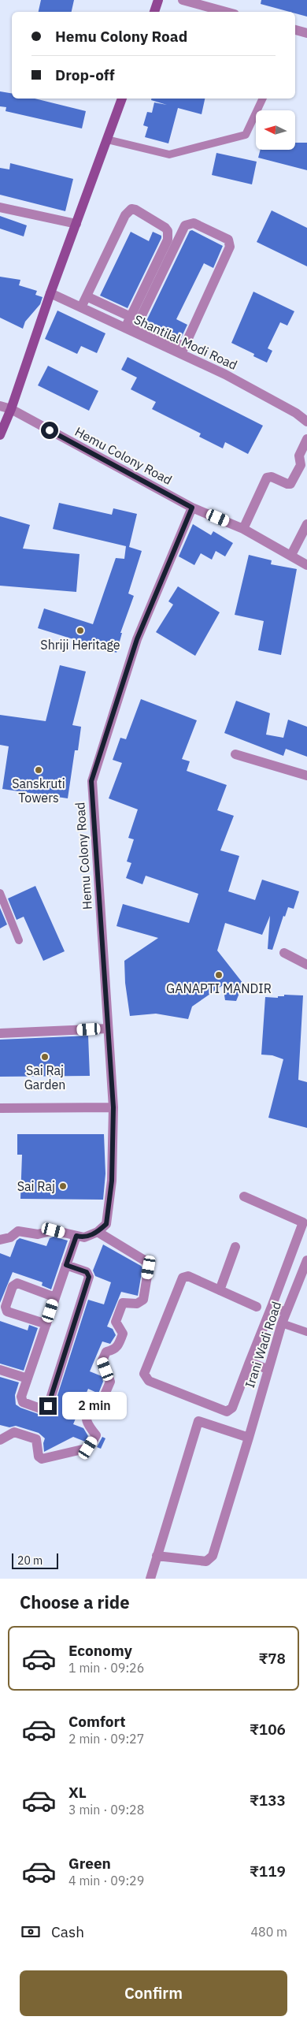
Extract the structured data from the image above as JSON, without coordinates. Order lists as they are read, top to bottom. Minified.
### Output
{"streets":{"street":["Shantilal Modi Road","Hemu Colony Road","Irani Wadi Road"]},"places":["Shriji Heritage","Sanskruti Towers","GANAPTI MANDIR","Sai Raj Garden","Sai Raj"],"scale_bar":"20 m","north":"left","page":{"banner":["Hemu Colony Road","Drop-off"],"bubble":"2 min","scale":"20 m","heading":"Choose a ride","list":[{"name":"Economy","note":"1 min · 09:26","value":"₹78"},{"name":"Comfort","note":"2 min · 09:27","value":"₹106"},{"name":"XL","note":"3 min · 09:28","value":"₹133"},{"name":"Green","note":"4 min · 09:29","value":"₹119"}],"pay":["Cash","480 m"],"buttons":"Confirm"}}
